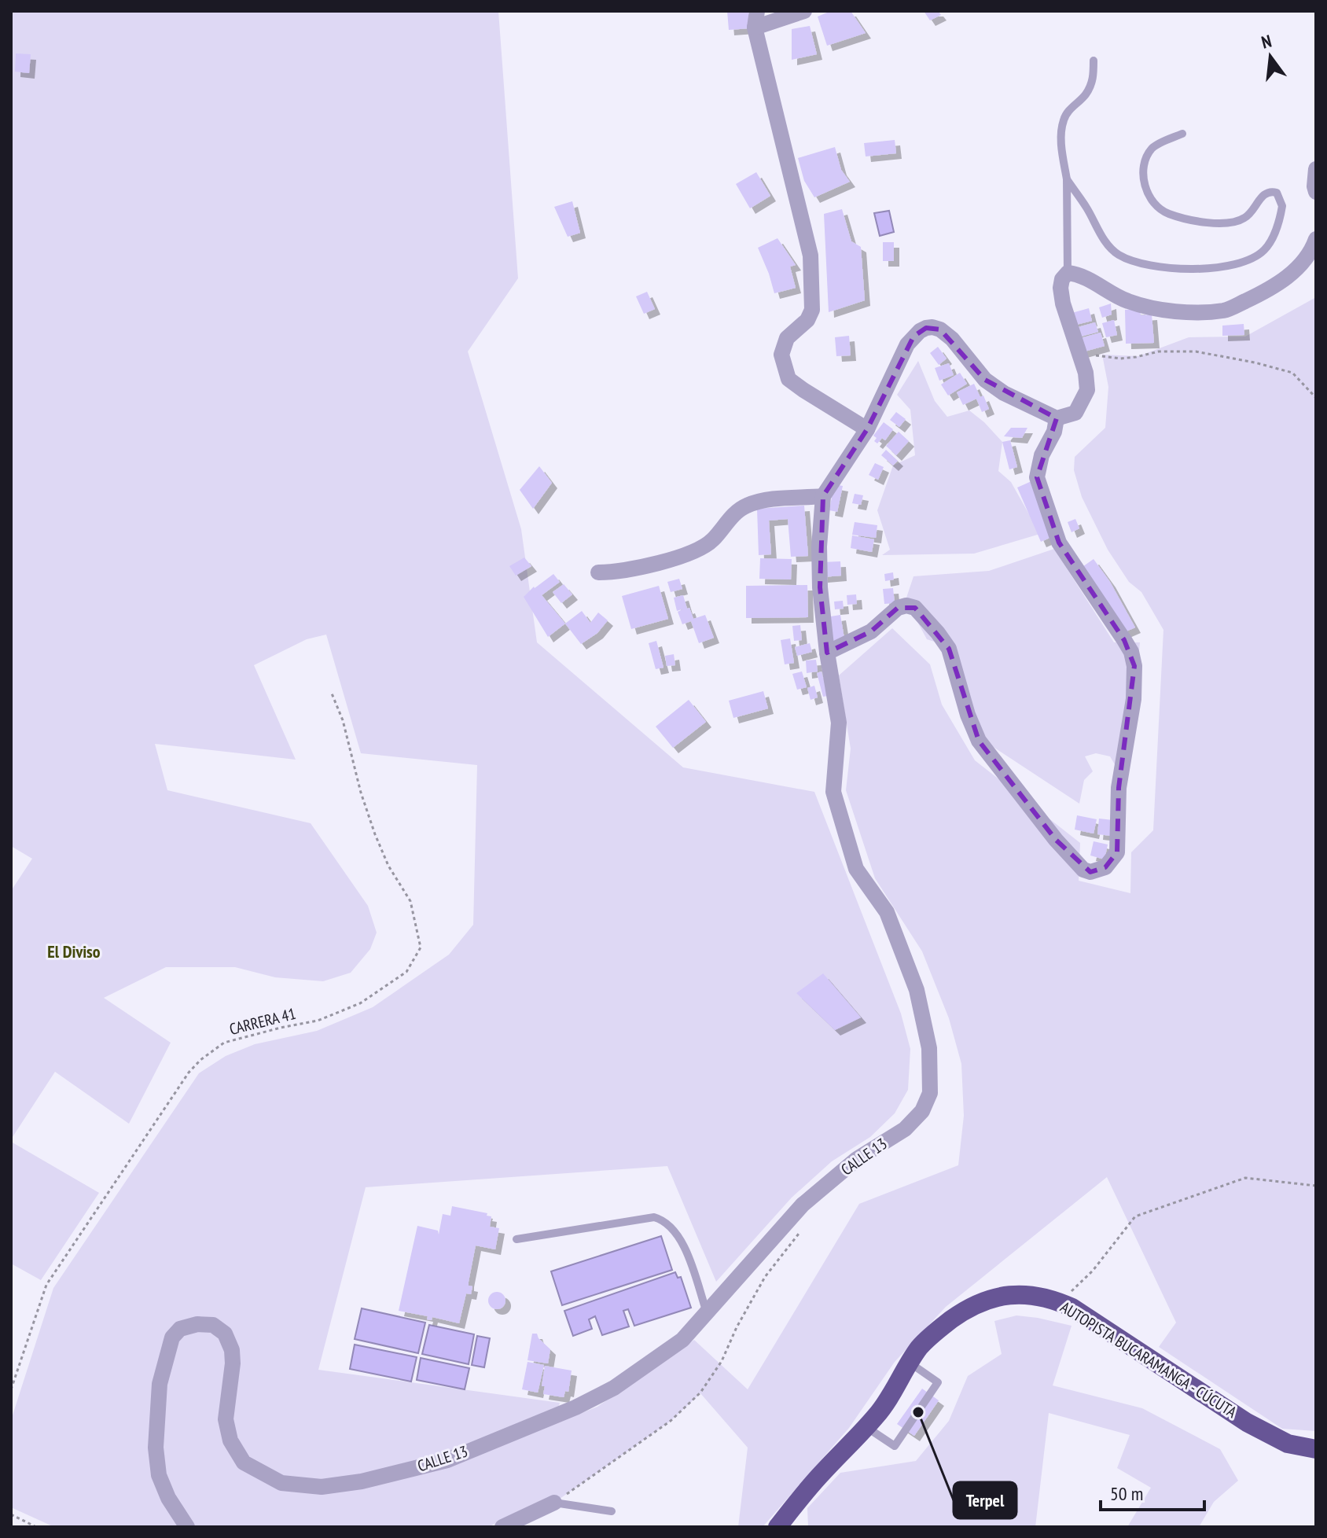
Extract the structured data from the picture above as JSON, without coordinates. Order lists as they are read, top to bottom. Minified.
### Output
{"streets":{"highway":["AUTOPISTA BUCARAMANGA - CÚCUTA"],"street":["CALLE 13"],"path":["CARRERA 41"]},"districts":["El Diviso"],"places":["Terpel"],"scale_bar":"50 m","north":"top"}
